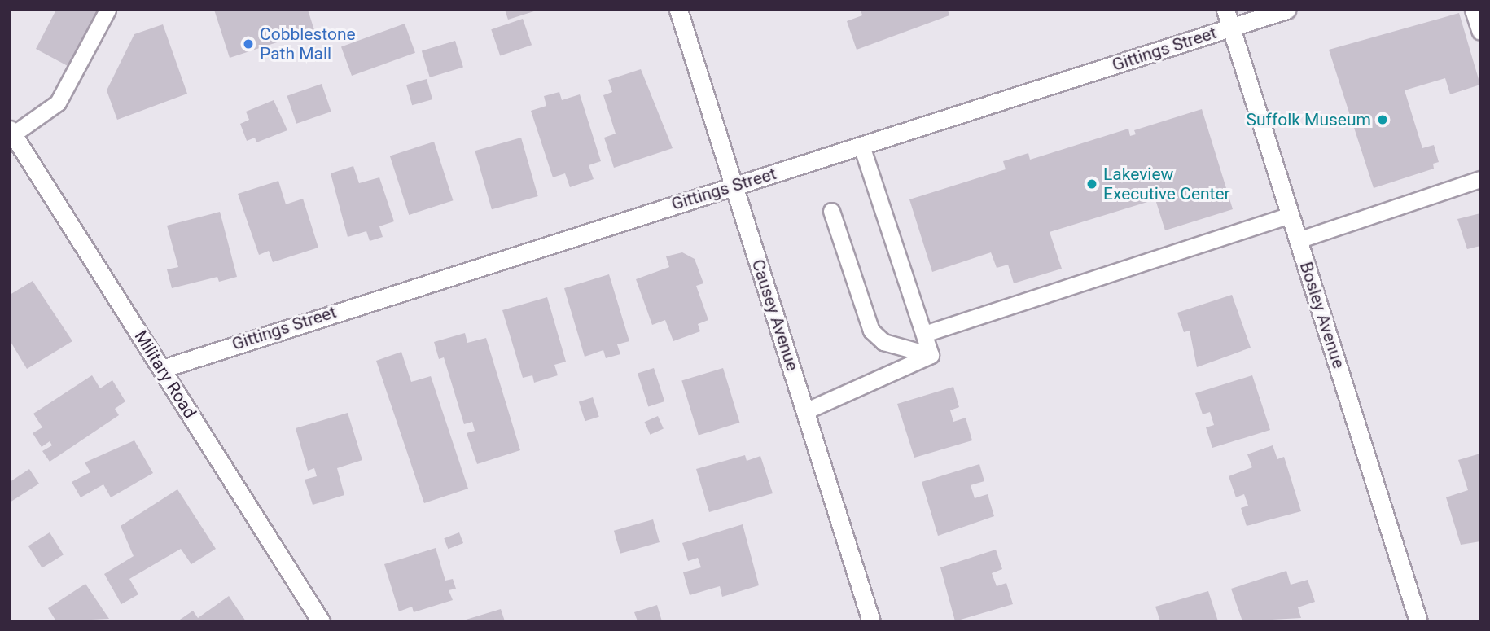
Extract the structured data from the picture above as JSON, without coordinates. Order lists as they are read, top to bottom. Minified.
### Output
{"streets":{"street":["Gittings Street","Causey Avenue","Bosley Avenue","Military Road"]},"crossings":[["Gittings Street","Causey Avenue"],["Gittings Street","Bosley Avenue"],["Gittings Street","Military Road"]],"places":["Cobblestone Path Mall","Suffolk Museum","Lakeview Executive Center"]}
